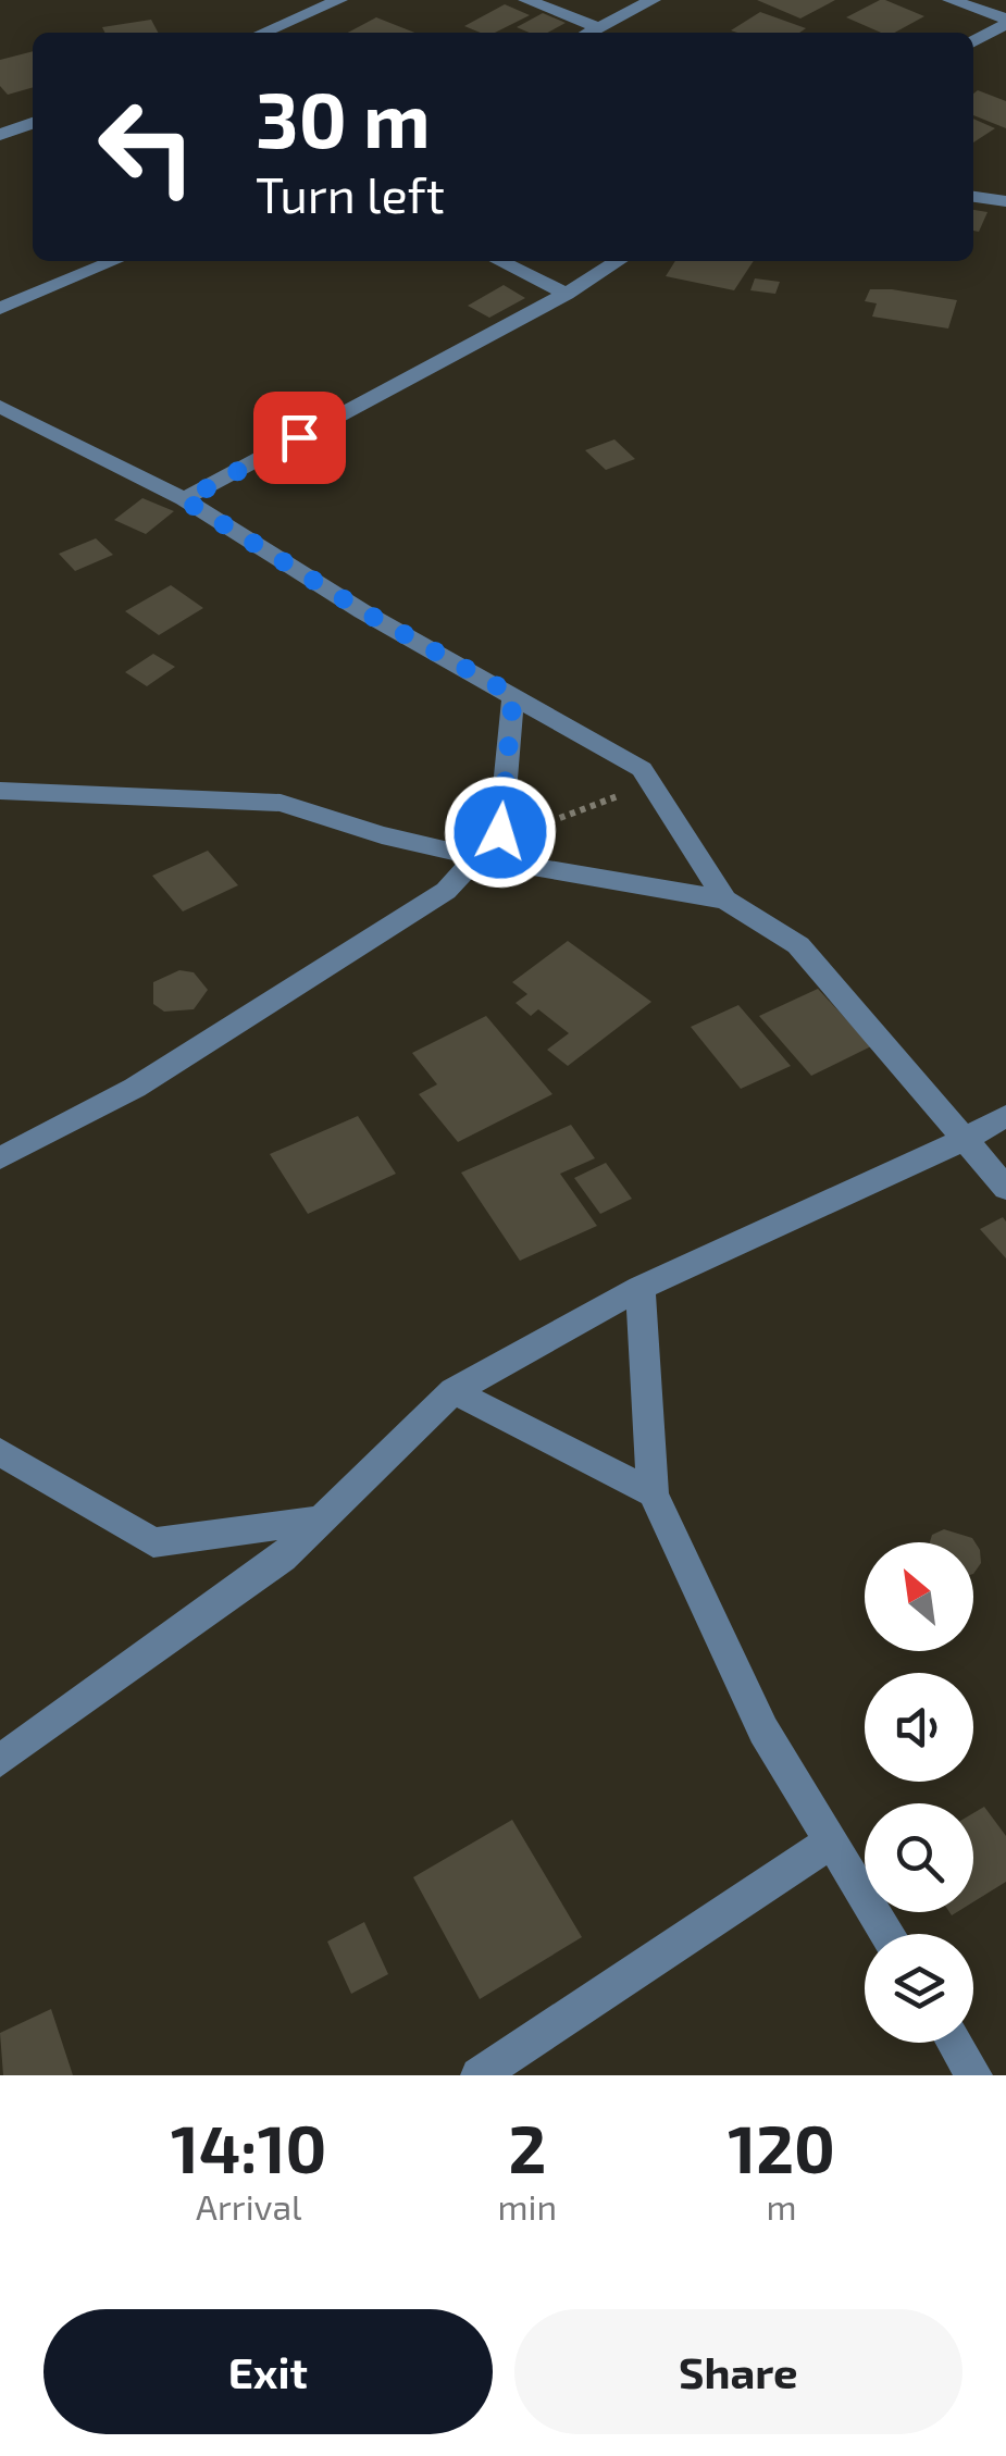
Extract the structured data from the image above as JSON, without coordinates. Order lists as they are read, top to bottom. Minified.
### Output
{"north":"top left","page":{"turn":["30 m","Turn left"],"eta":["14:10","Arrival","2","min","120","m"],"buttons":["Exit","Share"]}}
